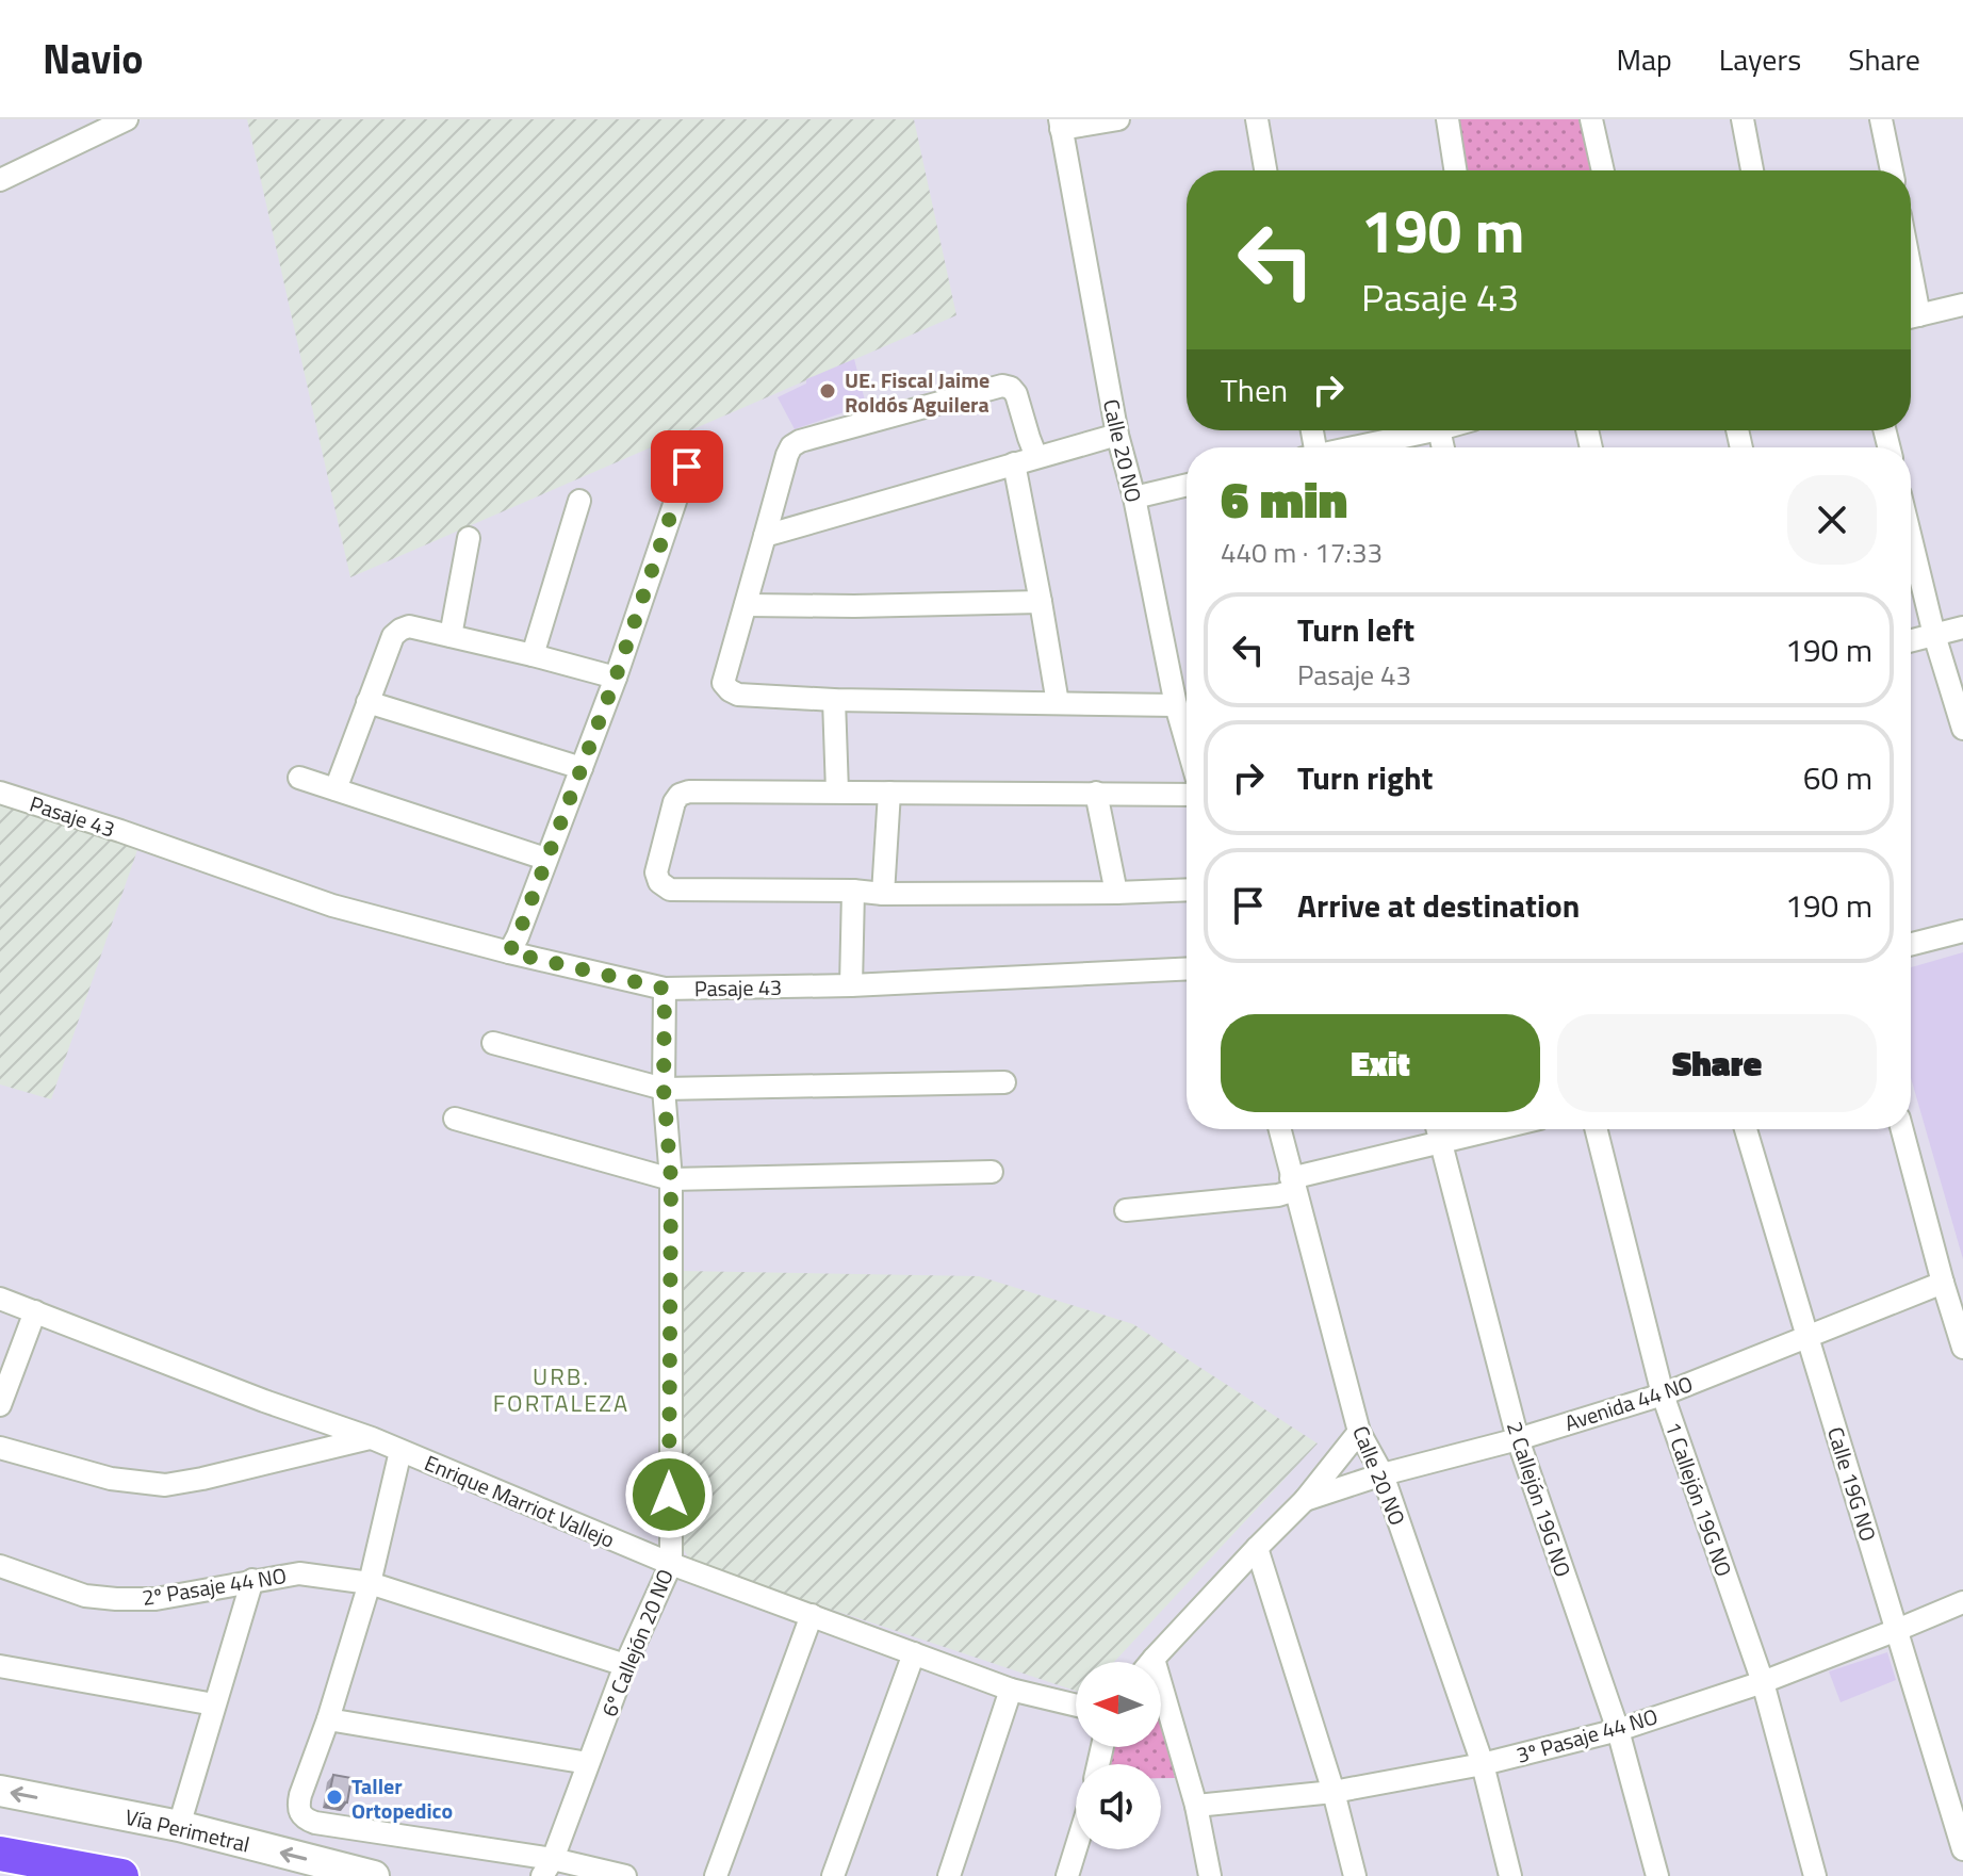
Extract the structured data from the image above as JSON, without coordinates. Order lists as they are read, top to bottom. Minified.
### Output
{"streets":{"main road":["Vía Perimetral"],"street":["Calle 20 NO","Pasaje 43","Avenida 44 NO","Calle 19G NO","2 Callejón 19G NO","1 Callejón 19G NO","Enrique Marriot Vallejo","2º Pasaje 44 NO","6º Callejón 20 NO","3º Pasaje 44 NO"]},"crossings":[["Calle 20 NO","Avenida 44 NO"],["Calle 20 NO","3º Pasaje 44 NO"],["Pasaje 43","6º Callejón 20 NO"],["Avenida 44 NO","Calle 19G NO"],["Avenida 44 NO","2 Callejón 19G NO"],["Avenida 44 NO","1 Callejón 19G NO"],["Calle 19G NO","3º Pasaje 44 NO"],["2 Callejón 19G NO","3º Pasaje 44 NO"],["1 Callejón 19G NO","3º Pasaje 44 NO"],["Enrique Marriot Vallejo","6º Callejón 20 NO"],["2º Pasaje 44 NO","6º Callejón 20 NO"]],"one_way":["Vía Perimetral"],"districts":["URB. FORTALEZA"],"places":["UE. Fiscal Jaime Roldós Aguilera","Taller Ortopedico"],"north":"left","page":{"header":"Navio","nav":["Map","Layers","Share"],"turn":["190 m","Pasaje 43"],"then":"Then","heading":["6 min","440 m · 17:33"],"list":[{"name":"Turn left","note":"Pasaje 43","value":"190 m"},{"name":"Turn right","value":"60 m"},{"name":"Arrive at destination","value":"190 m"}],"buttons":["Exit","Share"]}}
